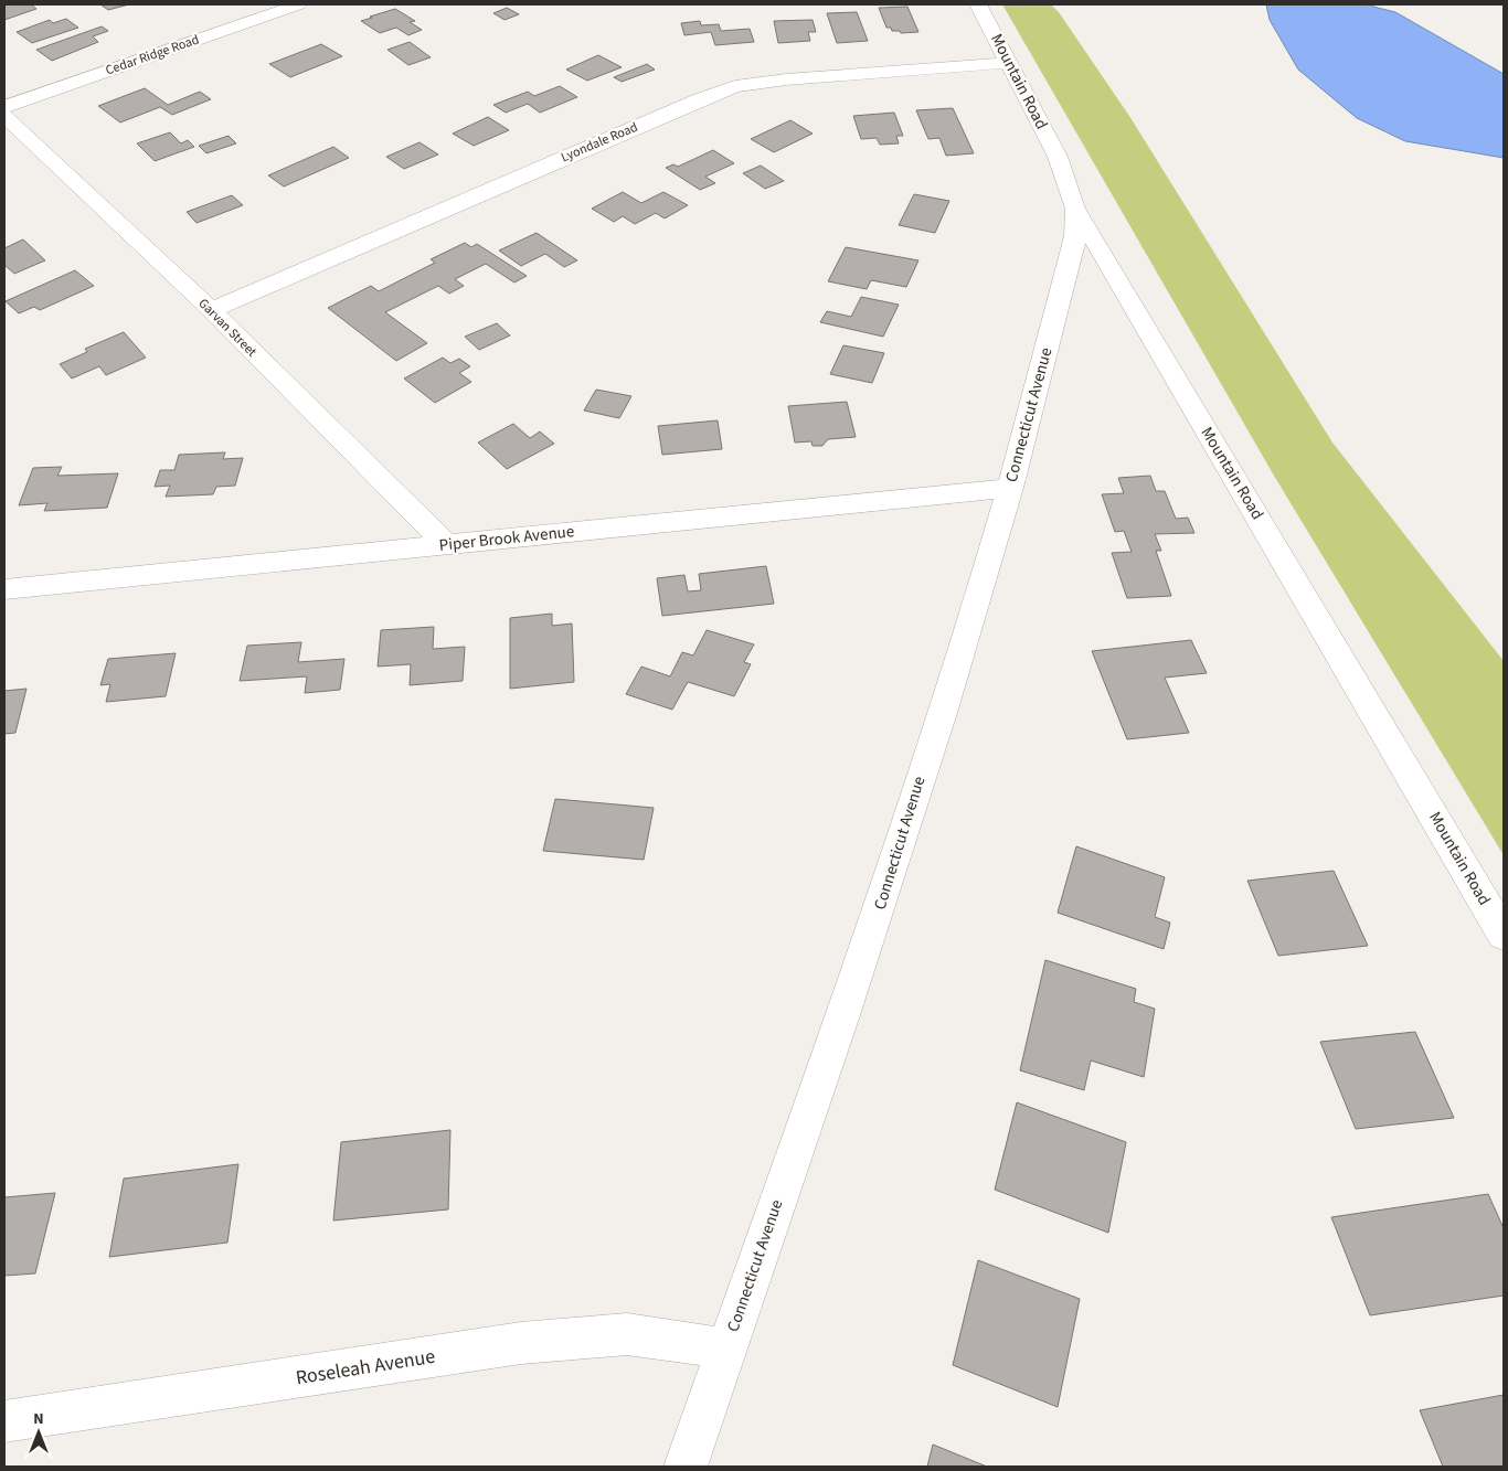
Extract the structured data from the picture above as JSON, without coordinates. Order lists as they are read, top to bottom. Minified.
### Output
{"streets":{"street":["Cedar Ridge Road","Mountain Road","Lyondale Road","Garvan Street","Connecticut Avenue","Piper Brook Avenue","Roseleah Avenue"]},"crossings":[["Mountain Road","Lyondale Road"],["Mountain Road","Connecticut Avenue"],["Lyondale Road","Garvan Street"],["Garvan Street","Piper Brook Avenue"],["Connecticut Avenue","Piper Brook Avenue"],["Connecticut Avenue","Roseleah Avenue"]],"north":"top"}
